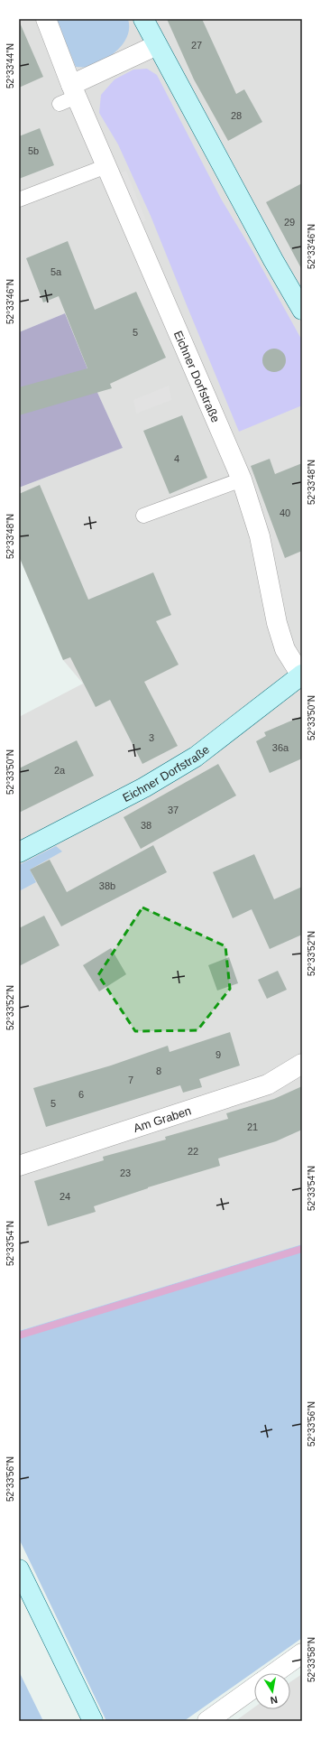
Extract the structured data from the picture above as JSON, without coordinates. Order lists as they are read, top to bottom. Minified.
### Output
{"streets":{"main road":["Eichner Dorfstraße"],"street":["Am Graben"]},"house_numbers":["27","28","5b","29","5a","5","4","40","3","36a","2a","37","38","38b","9","8","7","6","5","21","22","23","24"],"north":"bottom","coordinates":["52°33'44\"N","52°33'46\"N","52°33'48\"N","52°33'50\"N","52°33'52\"N","52°33'54\"N","52°33'56\"N","52°33'58\"N"]}
